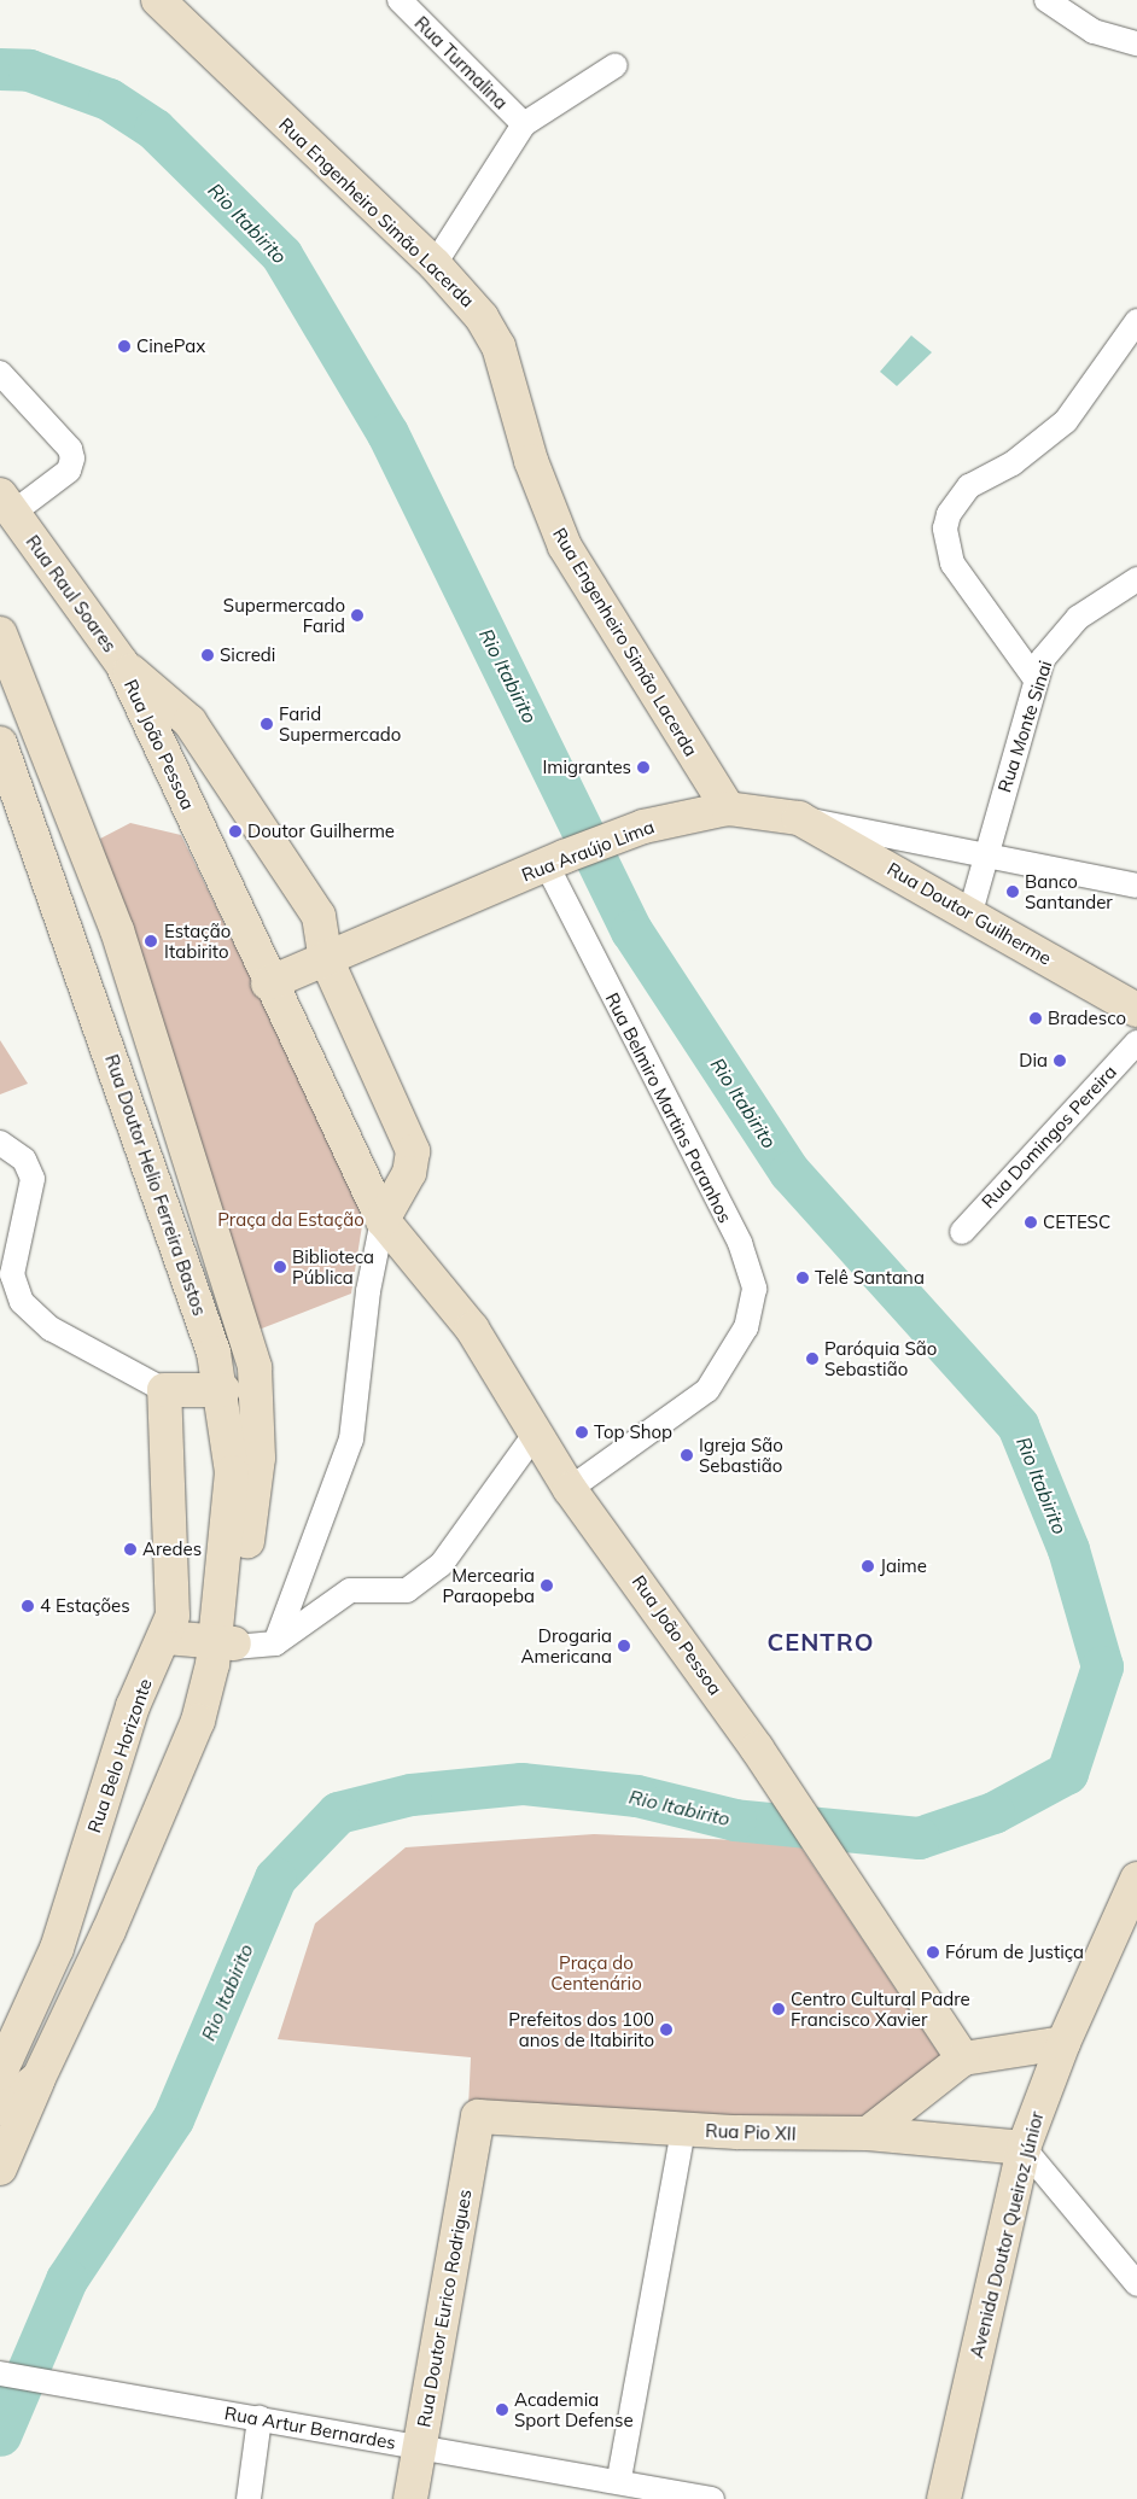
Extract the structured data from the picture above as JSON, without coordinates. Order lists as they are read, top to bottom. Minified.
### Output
{"streets":{"main road":["Rua Engenheiro Simão Lacerda","Rua Raul Soares","Rua João Pessoa","Rua Araújo Lima","Rua Doutor Guilherme","Rua Doutor Helio Ferreira Bastos","Rua Belo Horizonte","Rua Pio XII","Avenida Doutor Queiroz Júnior","Rua Doutor Eurico Rodrigues"],"street":["Rua Turmalina","Rua Monte Sinai","Rua Belmiro Martins Paranhos","Rua Domingos Pereira","Rua Artur Bernardes"]},"crossings":[["Rua Turmalina","Rua Engenheiro Simão Lacerda"],["Rua Engenheiro Simão Lacerda","Rua Araújo Lima"],["Rua Raul Soares","Rua João Pessoa"],["Rua Monte Sinai","Rua Araújo Lima"],["Rua Monte Sinai","Rua Doutor Guilherme"],["Rua João Pessoa","Rua Araújo Lima"],["Rua João Pessoa","Rua Belmiro Martins Paranhos"],["Rua Araújo Lima","Rua Doutor Guilherme"],["Rua Araújo Lima","Rua Belmiro Martins Paranhos"],["Rua Pio XII","Avenida Doutor Queiroz Júnior"],["Rua Pio XII","Rua Doutor Eurico Rodrigues"],["Rua Doutor Eurico Rodrigues","Rua Artur Bernardes"]],"districts":["CENTRO"],"water":["Rio Itabirito"],"parks":["Praça da Estação","Praça do Centenário"],"places":["CinePax","Supermercado Farid","Sicredi","Farid Supermercado","Imigrantes","Doutor Guilherme","Banco Santander","Estação Itabirito","Bradesco","Dia","CETESC","Biblioteca Pública","Telê Santana","Paróquia São Sebastião","Top Shop","Igreja São Sebastião","Aredes","Jaime","Mercearia Paraopeba","4 Estações","Drogaria Americana","Fórum de Justiça","Centro Cultural Padre Francisco Xavier","Prefeitos dos 100 anos de Itabirito","Academia Sport Defense"]}
